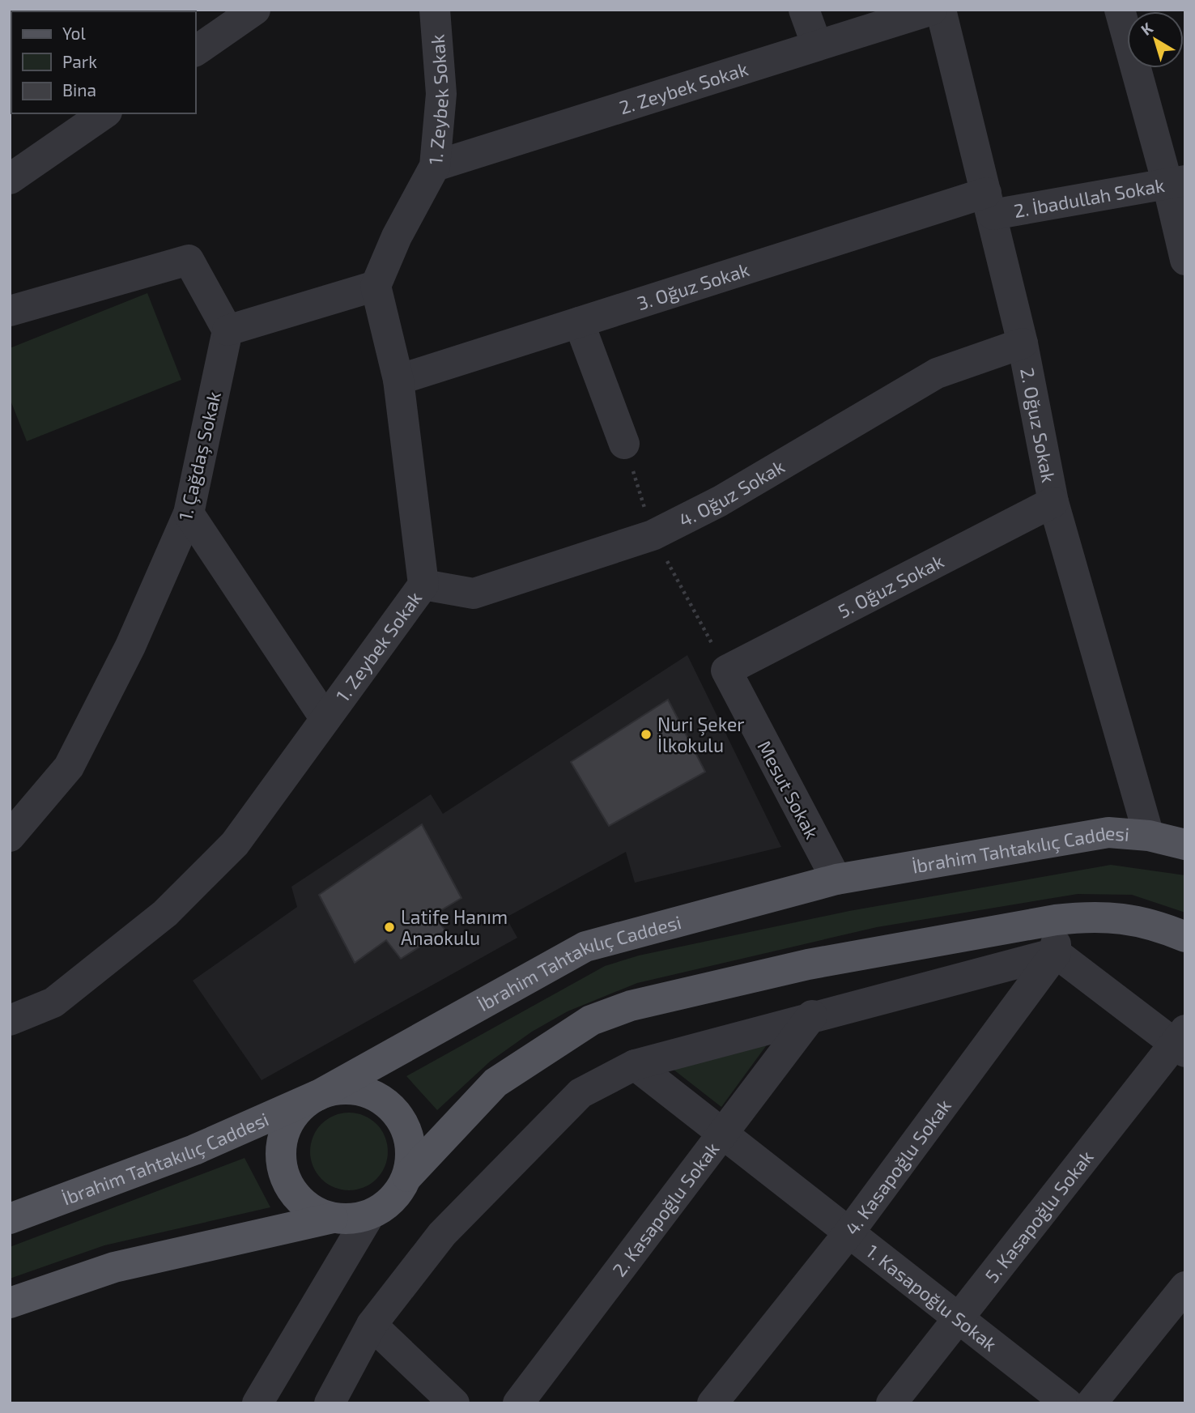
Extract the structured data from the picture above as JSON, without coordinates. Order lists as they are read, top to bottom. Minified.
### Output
{"streets":{"main road":["İbrahim Tahtakılıç Caddesi"],"street":["2. Zeybek Sokak","1. Zeybek Sokak","2. İbadullah Sokak","3. Oğuz Sokak","2. Oğuz Sokak","1. Çağdaş Sokak","4. Oğuz Sokak","5. Oğuz Sokak","Mesut Sokak","4. Kasapoğlu Sokak","2. Kasapoğlu Sokak","5. Kasapoğlu Sokak","1. Kasapoğlu Sokak"]},"crossings":[["2. Zeybek Sokak","1. Zeybek Sokak"],["1. Zeybek Sokak","3. Oğuz Sokak"],["1. Zeybek Sokak","4. Oğuz Sokak"],["2. İbadullah Sokak","3. Oğuz Sokak"],["2. İbadullah Sokak","2. Oğuz Sokak"],["3. Oğuz Sokak","2. Oğuz Sokak"],["2. Oğuz Sokak","4. Oğuz Sokak"],["2. Oğuz Sokak","5. Oğuz Sokak"],["2. Oğuz Sokak","İbrahim Tahtakılıç Caddesi"],["5. Oğuz Sokak","Mesut Sokak"],["Mesut Sokak","İbrahim Tahtakılıç Caddesi"],["4. Kasapoğlu Sokak","1. Kasapoğlu Sokak"],["2. Kasapoğlu Sokak","1. Kasapoğlu Sokak"],["5. Kasapoğlu Sokak","1. Kasapoğlu Sokak"]],"places":["Nuri Şeker İlkokulu","Latife Hanım Anaokulu"],"legend":["Yol","Park","Bina"],"north":"top left"}
